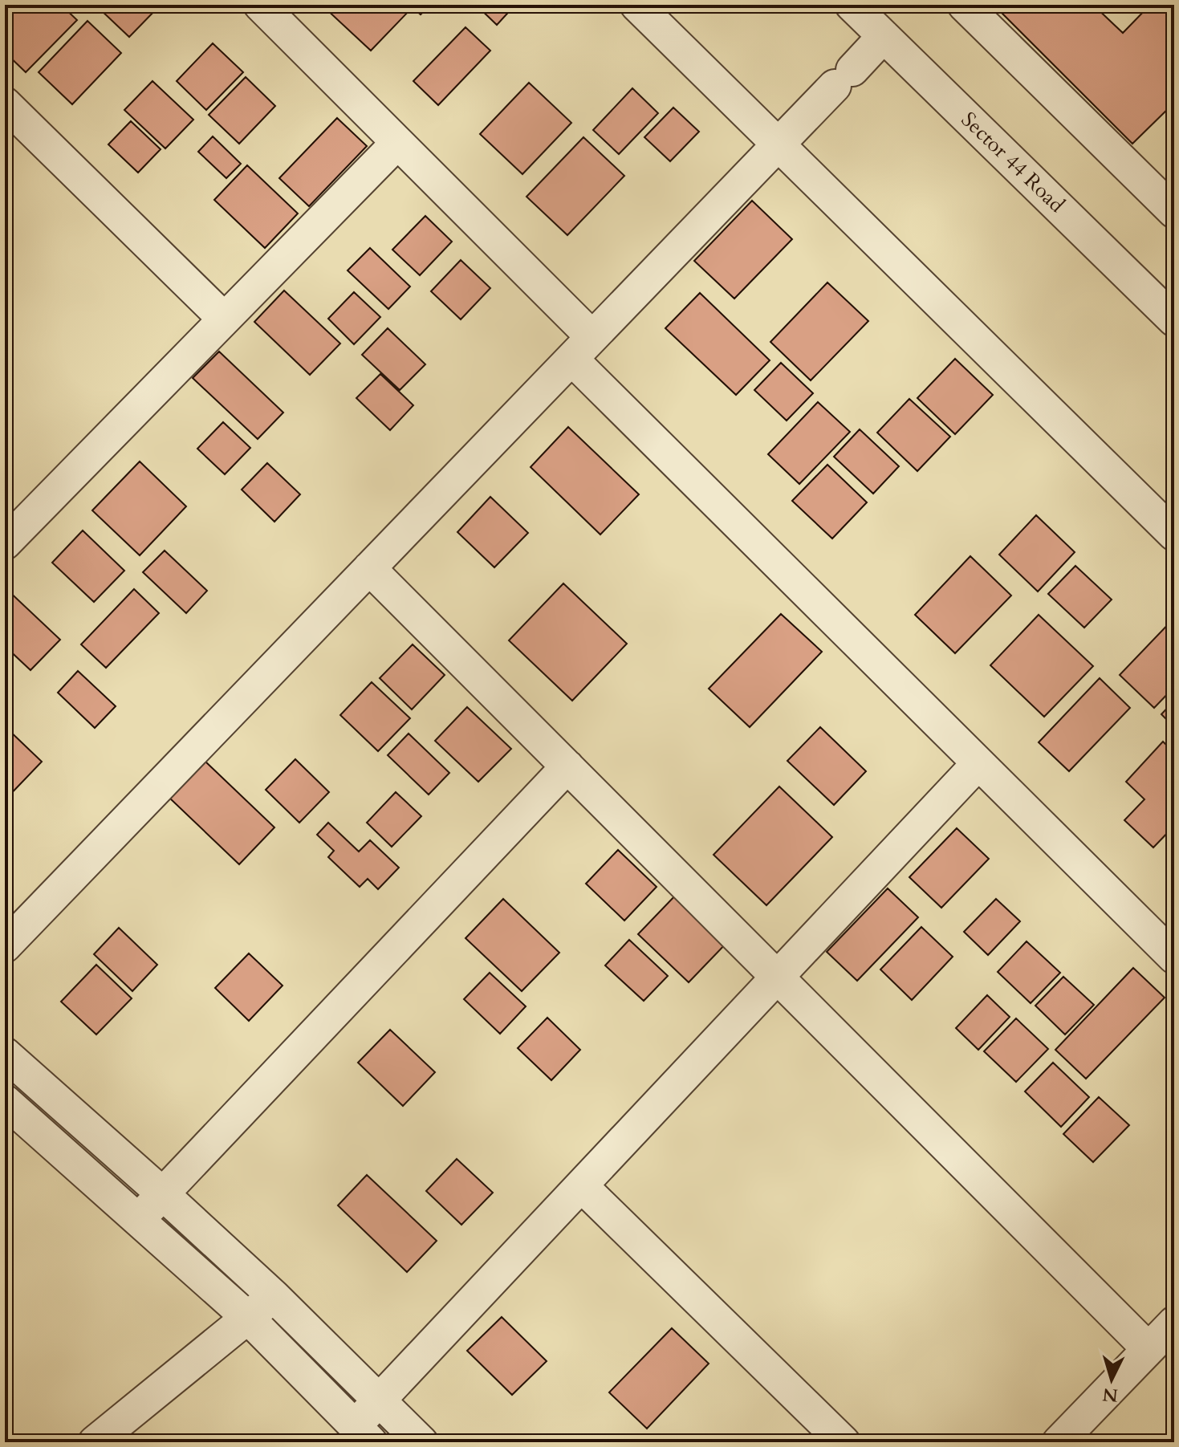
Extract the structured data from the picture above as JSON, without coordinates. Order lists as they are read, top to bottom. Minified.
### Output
{"streets":{"street":["Sector 44 Road"]},"north":"bottom"}
